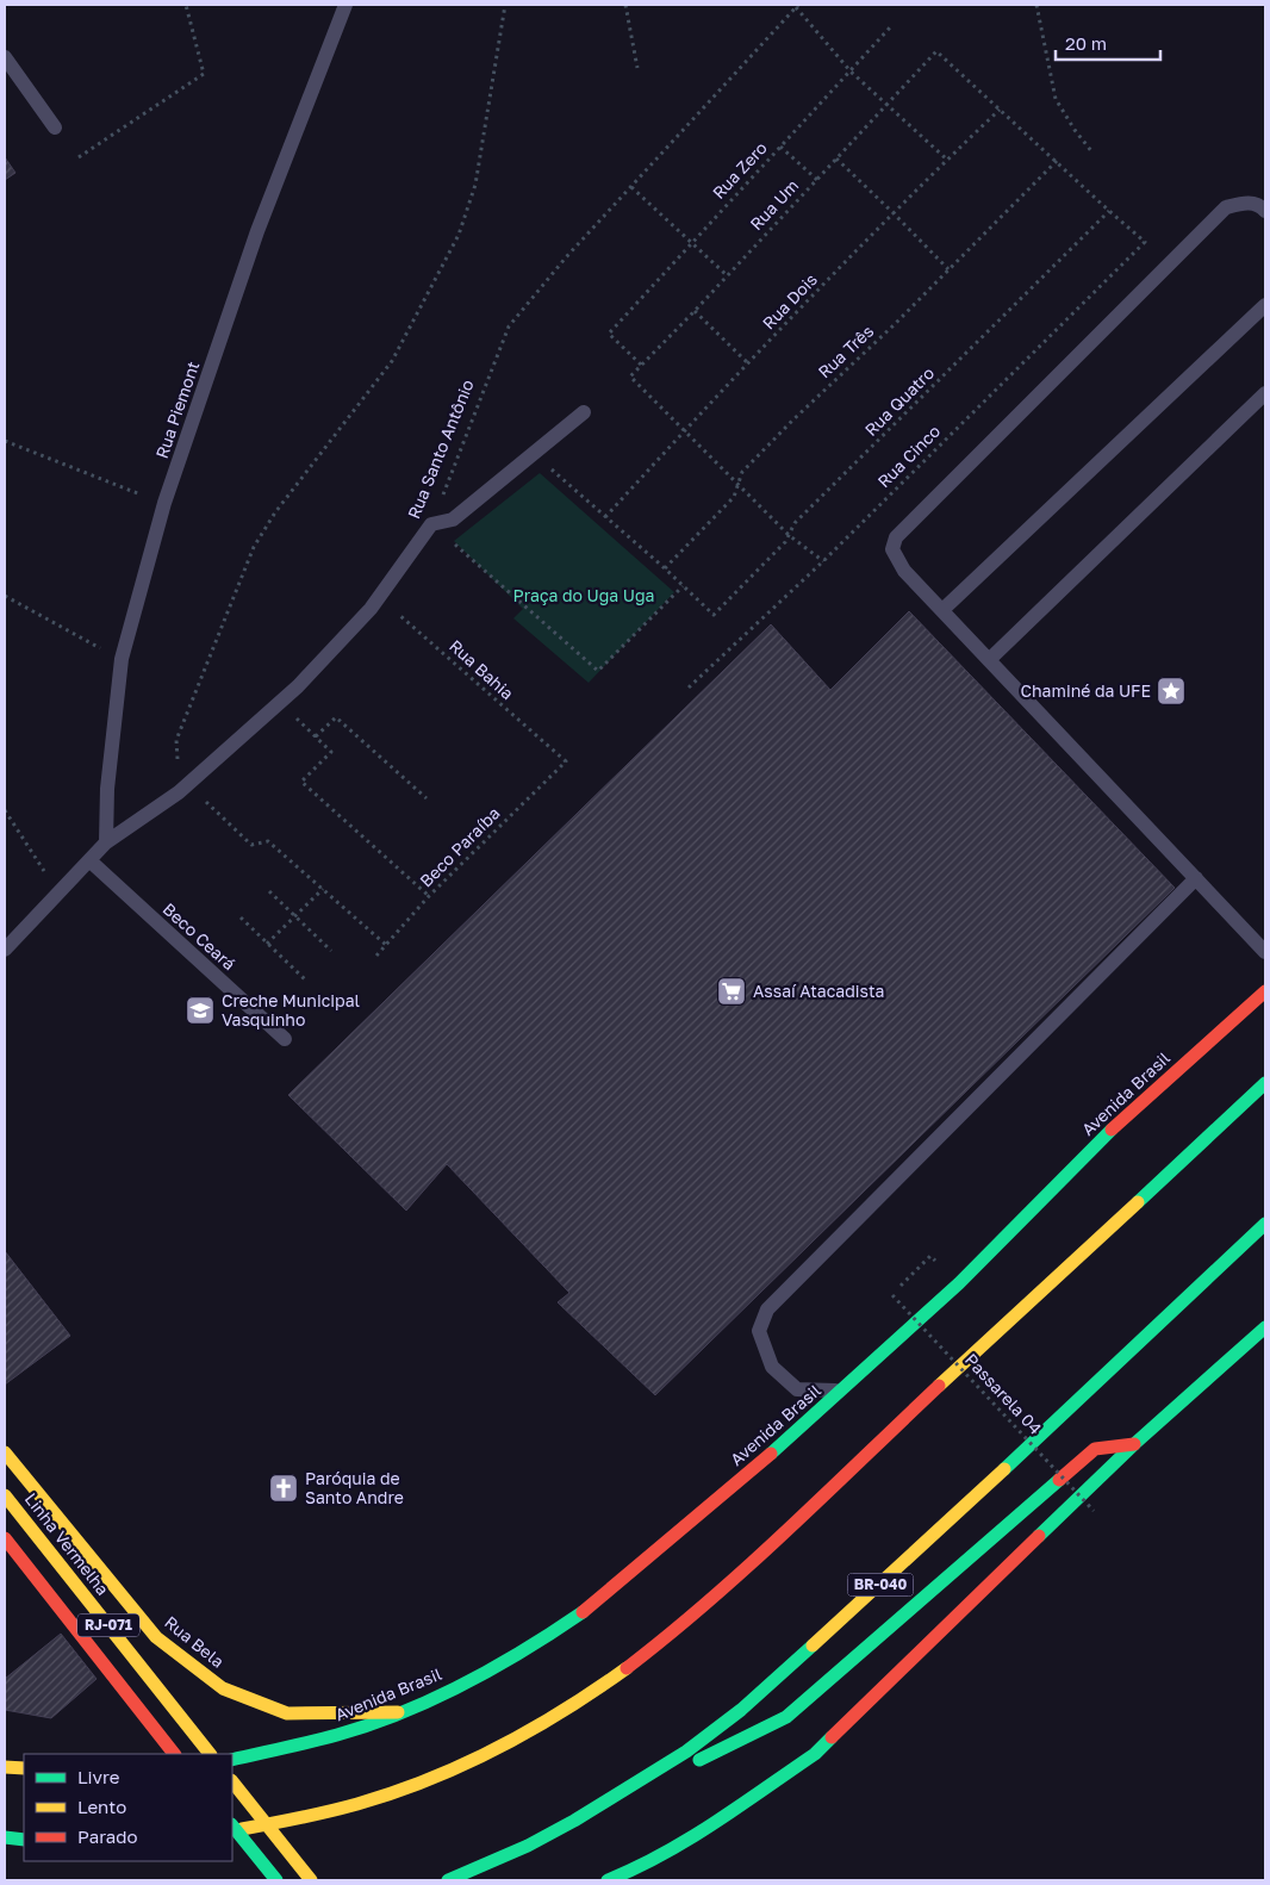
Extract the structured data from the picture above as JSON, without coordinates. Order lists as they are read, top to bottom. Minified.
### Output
{"streets":{"main road":["Avenida Brasil","Linha Vermelha","BR-040","RJ-071","Rua Bela"],"lane":["Rua Piemont","Rua Santo Antônio","Beco Ceará"],"path":["Rua Zero","Rua Um","Rua Dois","Rua Três","Rua Quatro","Rua Cinco","Rua Bahia","Beco Paraíba","Passarela 04"]},"crossings":[["Rua Zero","Rua Um"],["Rua Um","Rua Dois"],["Rua Quatro","Rua Cinco"],["Rua Piemont","Rua Santo Antônio"],["Rua Santo Antônio","Rua Bahia"],["Rua Santo Antônio","Beco Ceará"],["Rua Bahia","Beco Paraíba"],["Avenida Brasil","Rua Bela"]],"parks":["Praça do Uga Uga"],"places":{"place":["Chaminé da UFE"],"supermarket":["Assaí Atacadista"],"school or university":["Creche Municipal Vasquinho"],"church":["Paróquia de Santo Andre"]},"legend":["Livre","Lento","Parado"],"scale_bar":"20 m"}
